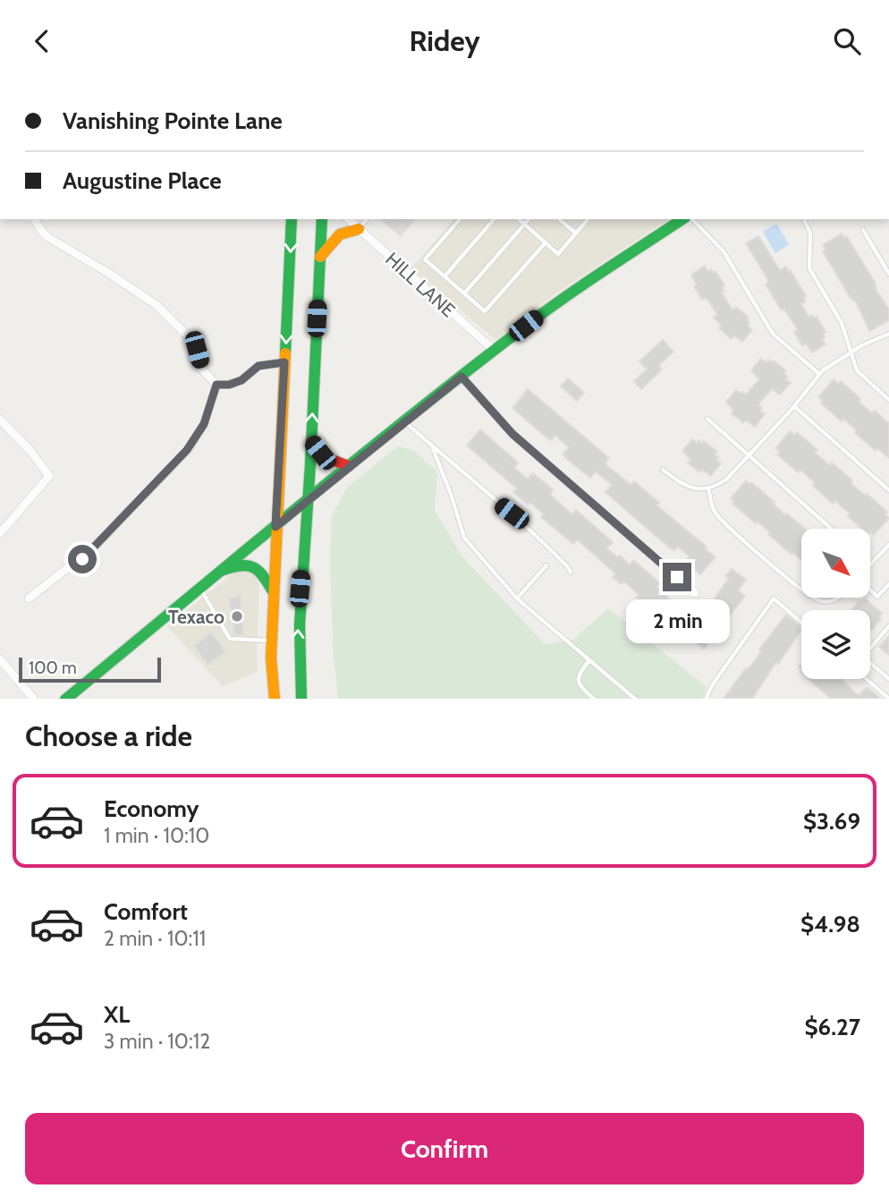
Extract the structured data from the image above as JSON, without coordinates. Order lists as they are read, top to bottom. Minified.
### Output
{"streets":{"street":["HILL LANE"]},"places":["Texaco"],"scale_bar":"100 m","north":"bottom right","page":{"header":"Ridey","banner":["Vanishing Pointe Lane","Augustine Place"],"bubble":"2 min","scale":"100 m","heading":"Choose a ride","list":[{"name":"Economy","note":"1 min · 10:10","value":"$3.69"},{"name":"Comfort","note":"2 min · 10:11","value":"$4.98"},{"name":"XL","note":"3 min · 10:12","value":"$6.27"}],"buttons":"Confirm"}}
